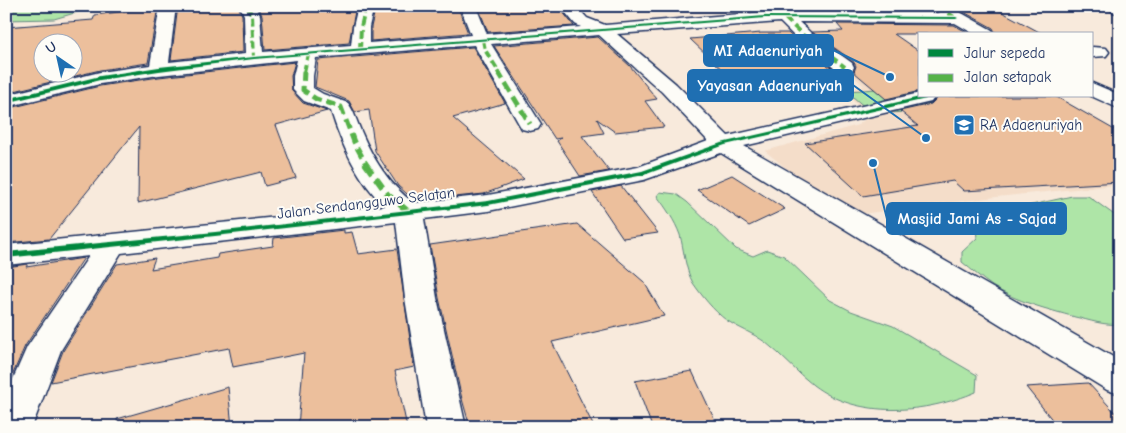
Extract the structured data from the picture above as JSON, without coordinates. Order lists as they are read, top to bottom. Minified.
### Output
{"streets":{"street":["Jalan Sendangguwo Selatan"]},"places":{"other":["MI Adaenuriyah","Yayasan Adaenuriyah","Masjid Jami As - Sajad"],"school or university":["RA Adaenuriyah"]},"legend":["Jalur sepeda","Jalan setapak"],"north":"top left"}
